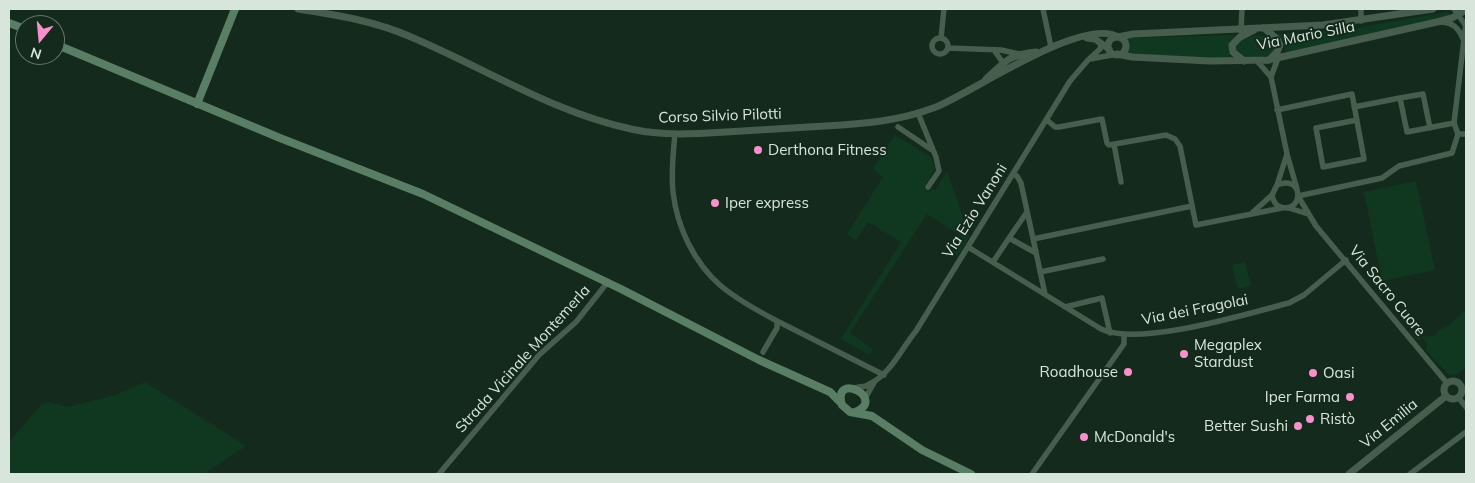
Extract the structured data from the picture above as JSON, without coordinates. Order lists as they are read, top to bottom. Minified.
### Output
{"streets":{"street":["Via Mario Silla","Corso Silvio Pilotti","Via Ezio Vanoni","Via Sacro Cuore","Via dei Fragolai","Strada Vicinale Montemerla","Via Emilia"]},"crossings":[["Via Mario Silla","Corso Silvio Pilotti"],["Via Ezio Vanoni","Via dei Fragolai"],["Via Sacro Cuore","Via dei Fragolai"],["Via Sacro Cuore","Via Emilia"]],"places":["Derthona Fitness","Iper express","Megaplex Stardust","Roadhouse","Oasi","Iper Farma","Ristò","Better Sushi","McDonald's"],"north":"bottom"}
